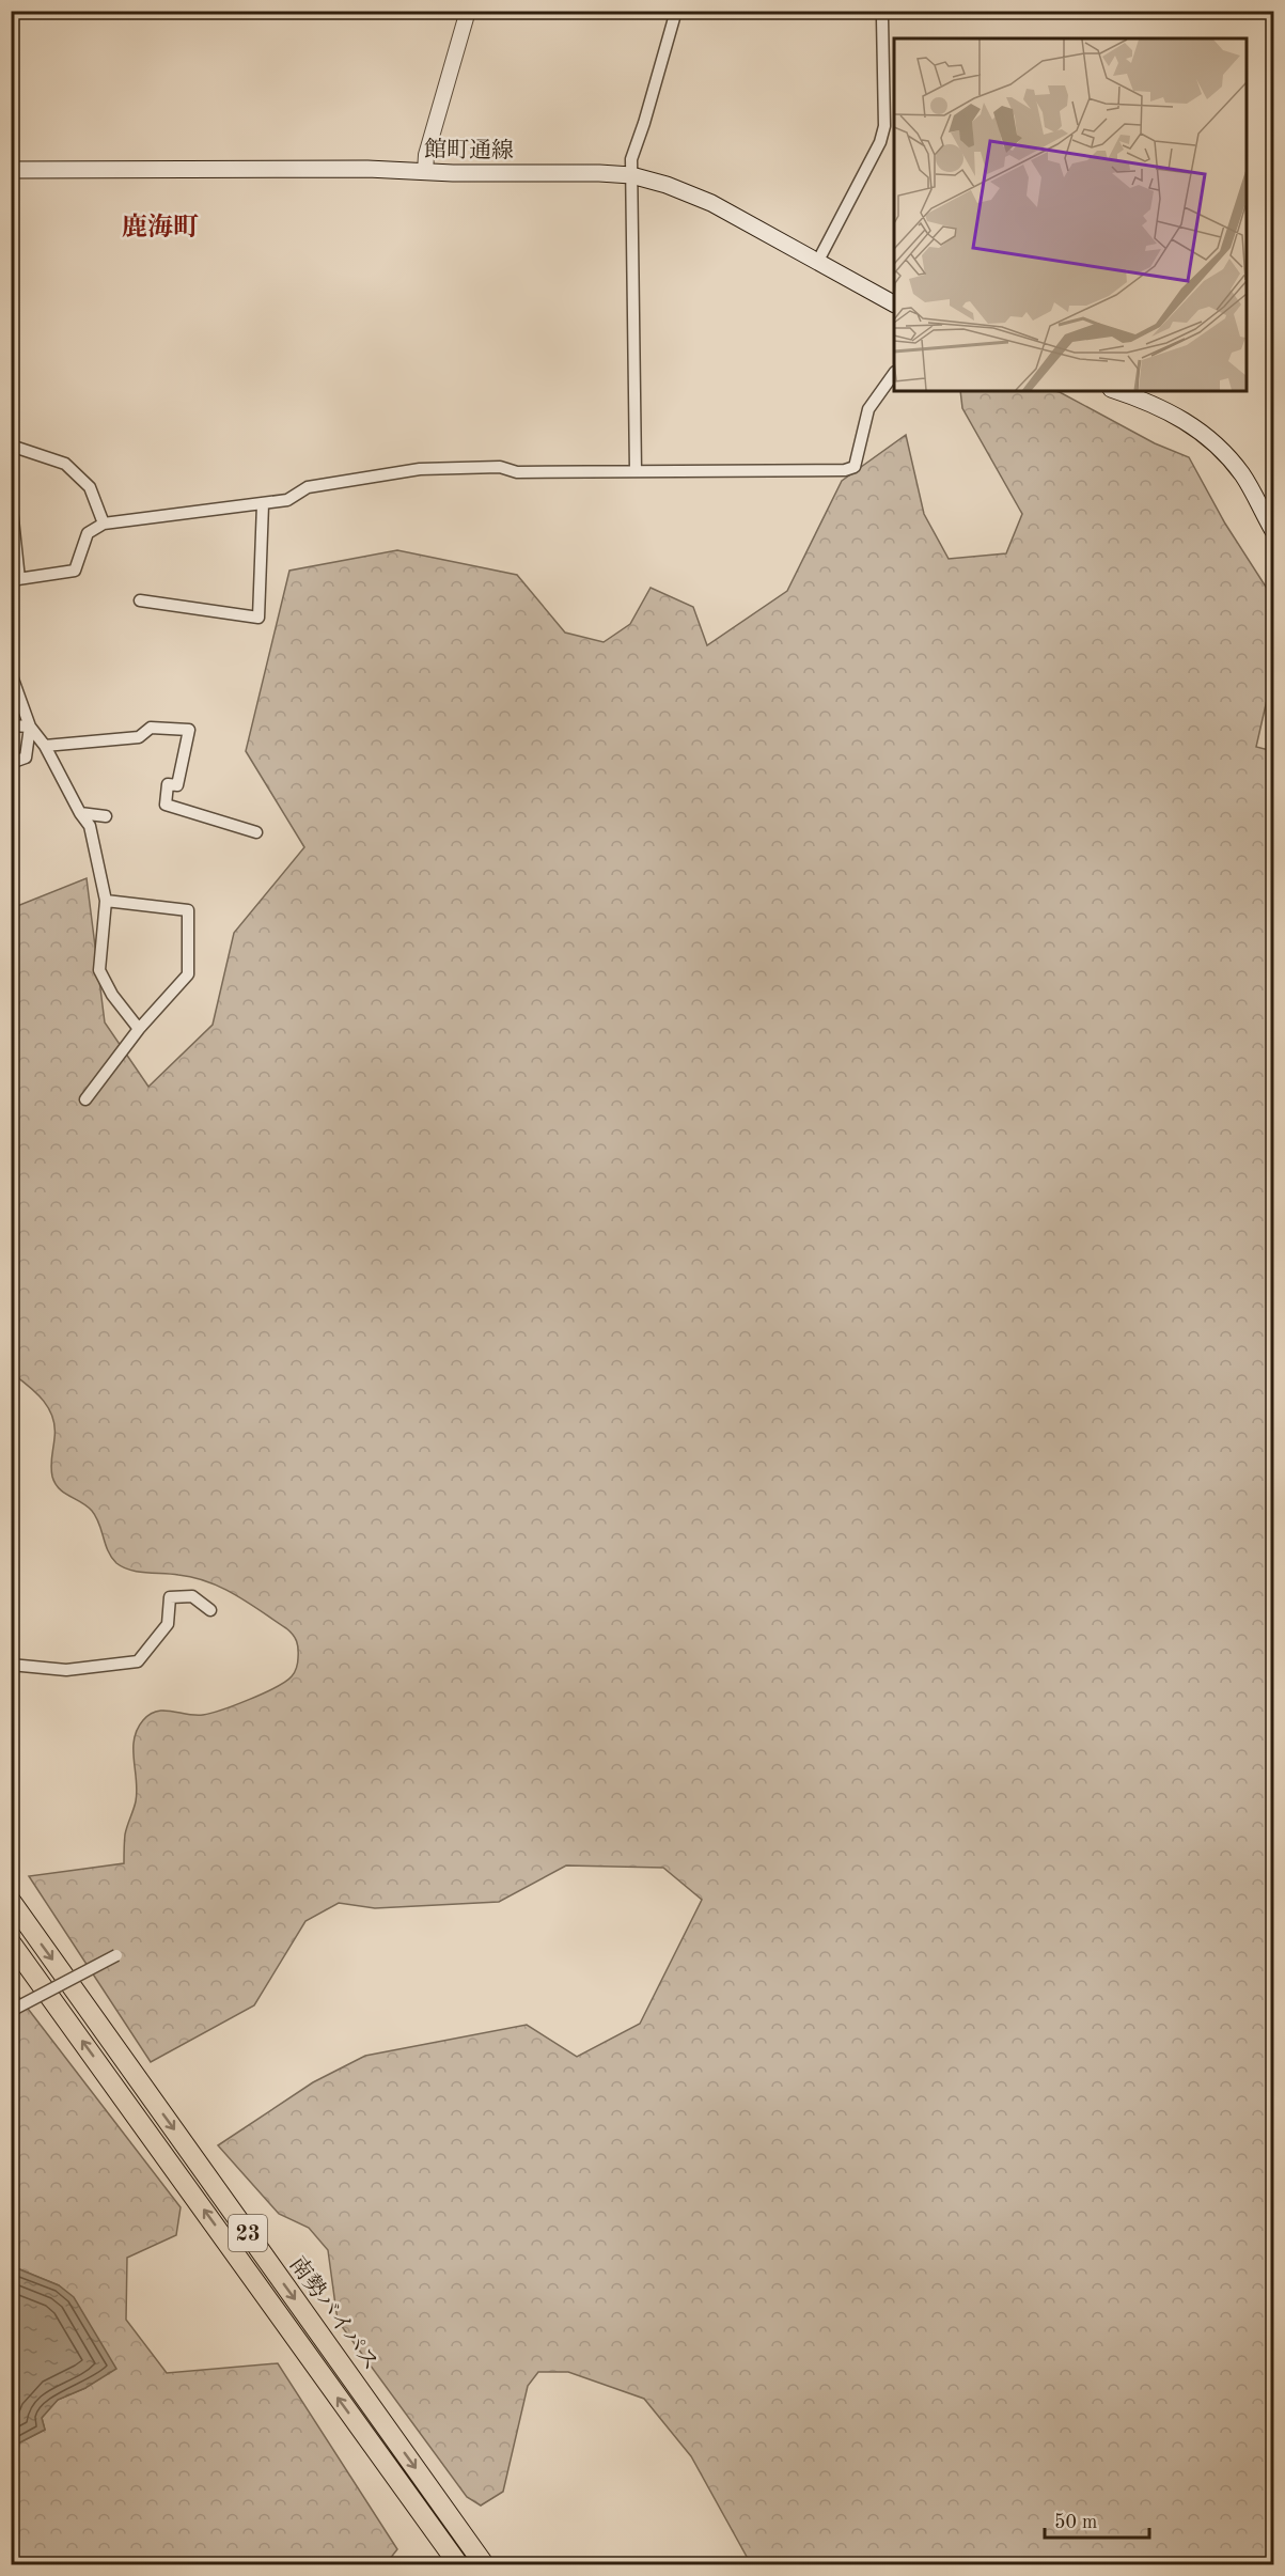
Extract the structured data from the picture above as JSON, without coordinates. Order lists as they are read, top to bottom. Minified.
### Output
{"streets":{"highway":["23","南勢バイパス"],"main road":["館町通線"]},"districts":["鹿海町"],"scale_bar":"50 m"}
